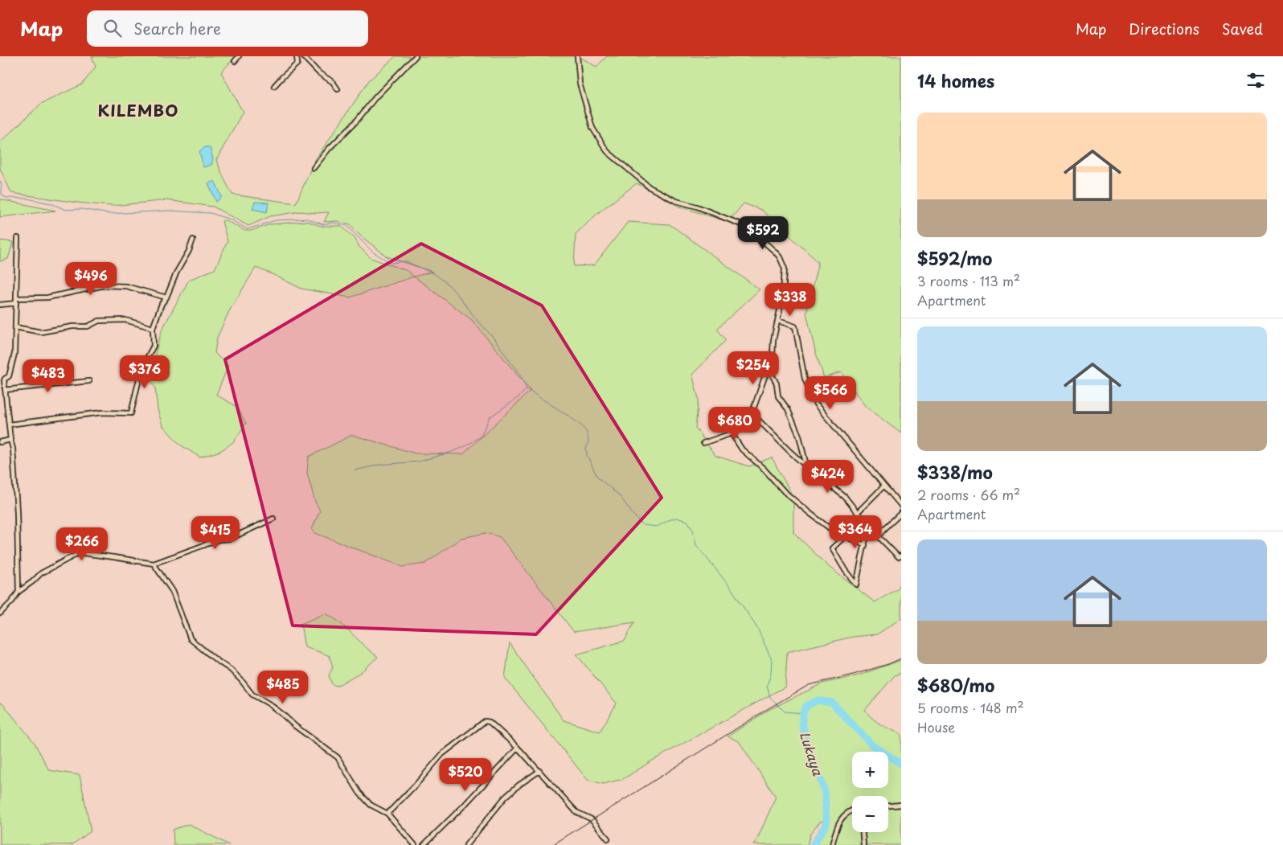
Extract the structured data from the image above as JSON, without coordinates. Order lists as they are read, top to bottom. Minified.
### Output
{"districts":["KILEMBO"],"water":["Lukaya"],"page":{"header":"Map","search":"Search here","nav":["Map","Directions","Saved"],"heading":"14 homes","list":[{"name":"$592/mo","note":"3 rooms · 113 m² · Apartment"},{"name":"$338/mo","note":"2 rooms · 66 m² · Apartment"},{"name":"$680/mo","note":"5 rooms · 148 m² · House"}],"price":["$592","$496","$338","$254","$376","$483","$566","$680","$424","$364","$415","$266","$485","$520"],"map_buttons":["+","−"]}}
